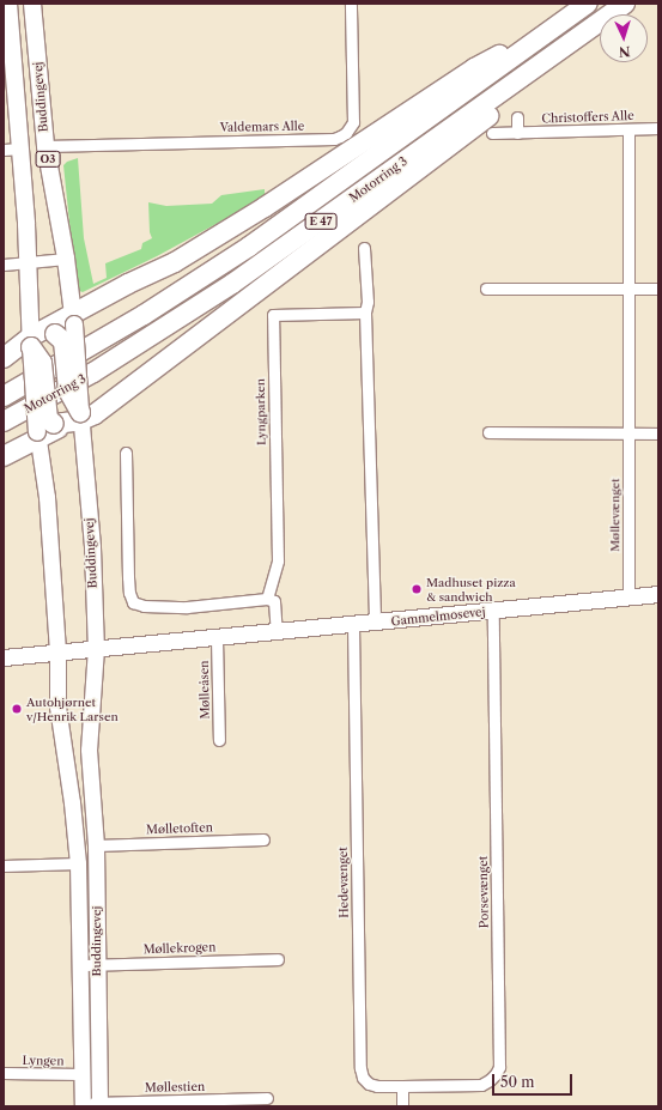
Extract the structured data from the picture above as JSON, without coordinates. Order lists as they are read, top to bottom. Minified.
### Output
{"streets":{"highway":["Motorring 3","E 47"],"main road":["Buddingevej","O3"],"street":["Christoffers Alle","Valdemars Alle","Lyngparken","Møllevænget","Gammelmosevej","Mølleåsen","Mølletoften","Hedevænget","Porsevænget","Møllekrogen","Lyngen","Møllestien"]},"crossings":[["Buddingevej","Valdemars Alle"],["Buddingevej","Gammelmosevej"],["Buddingevej","Mølletoften"],["Buddingevej","Møllekrogen"],["Buddingevej","Lyngen"],["Buddingevej","Møllestien"],["Christoffers Alle","Møllevænget"],["Møllevænget","Gammelmosevej"],["Gammelmosevej","Mølleåsen"],["Gammelmosevej","Hedevænget"],["Gammelmosevej","Porsevænget"],["Hedevænget","Porsevænget"]],"places":["Madhuset pizza & sandwich","Autohjørnet v/Henrik Larsen"],"scale_bar":"50 m","north":"bottom"}
